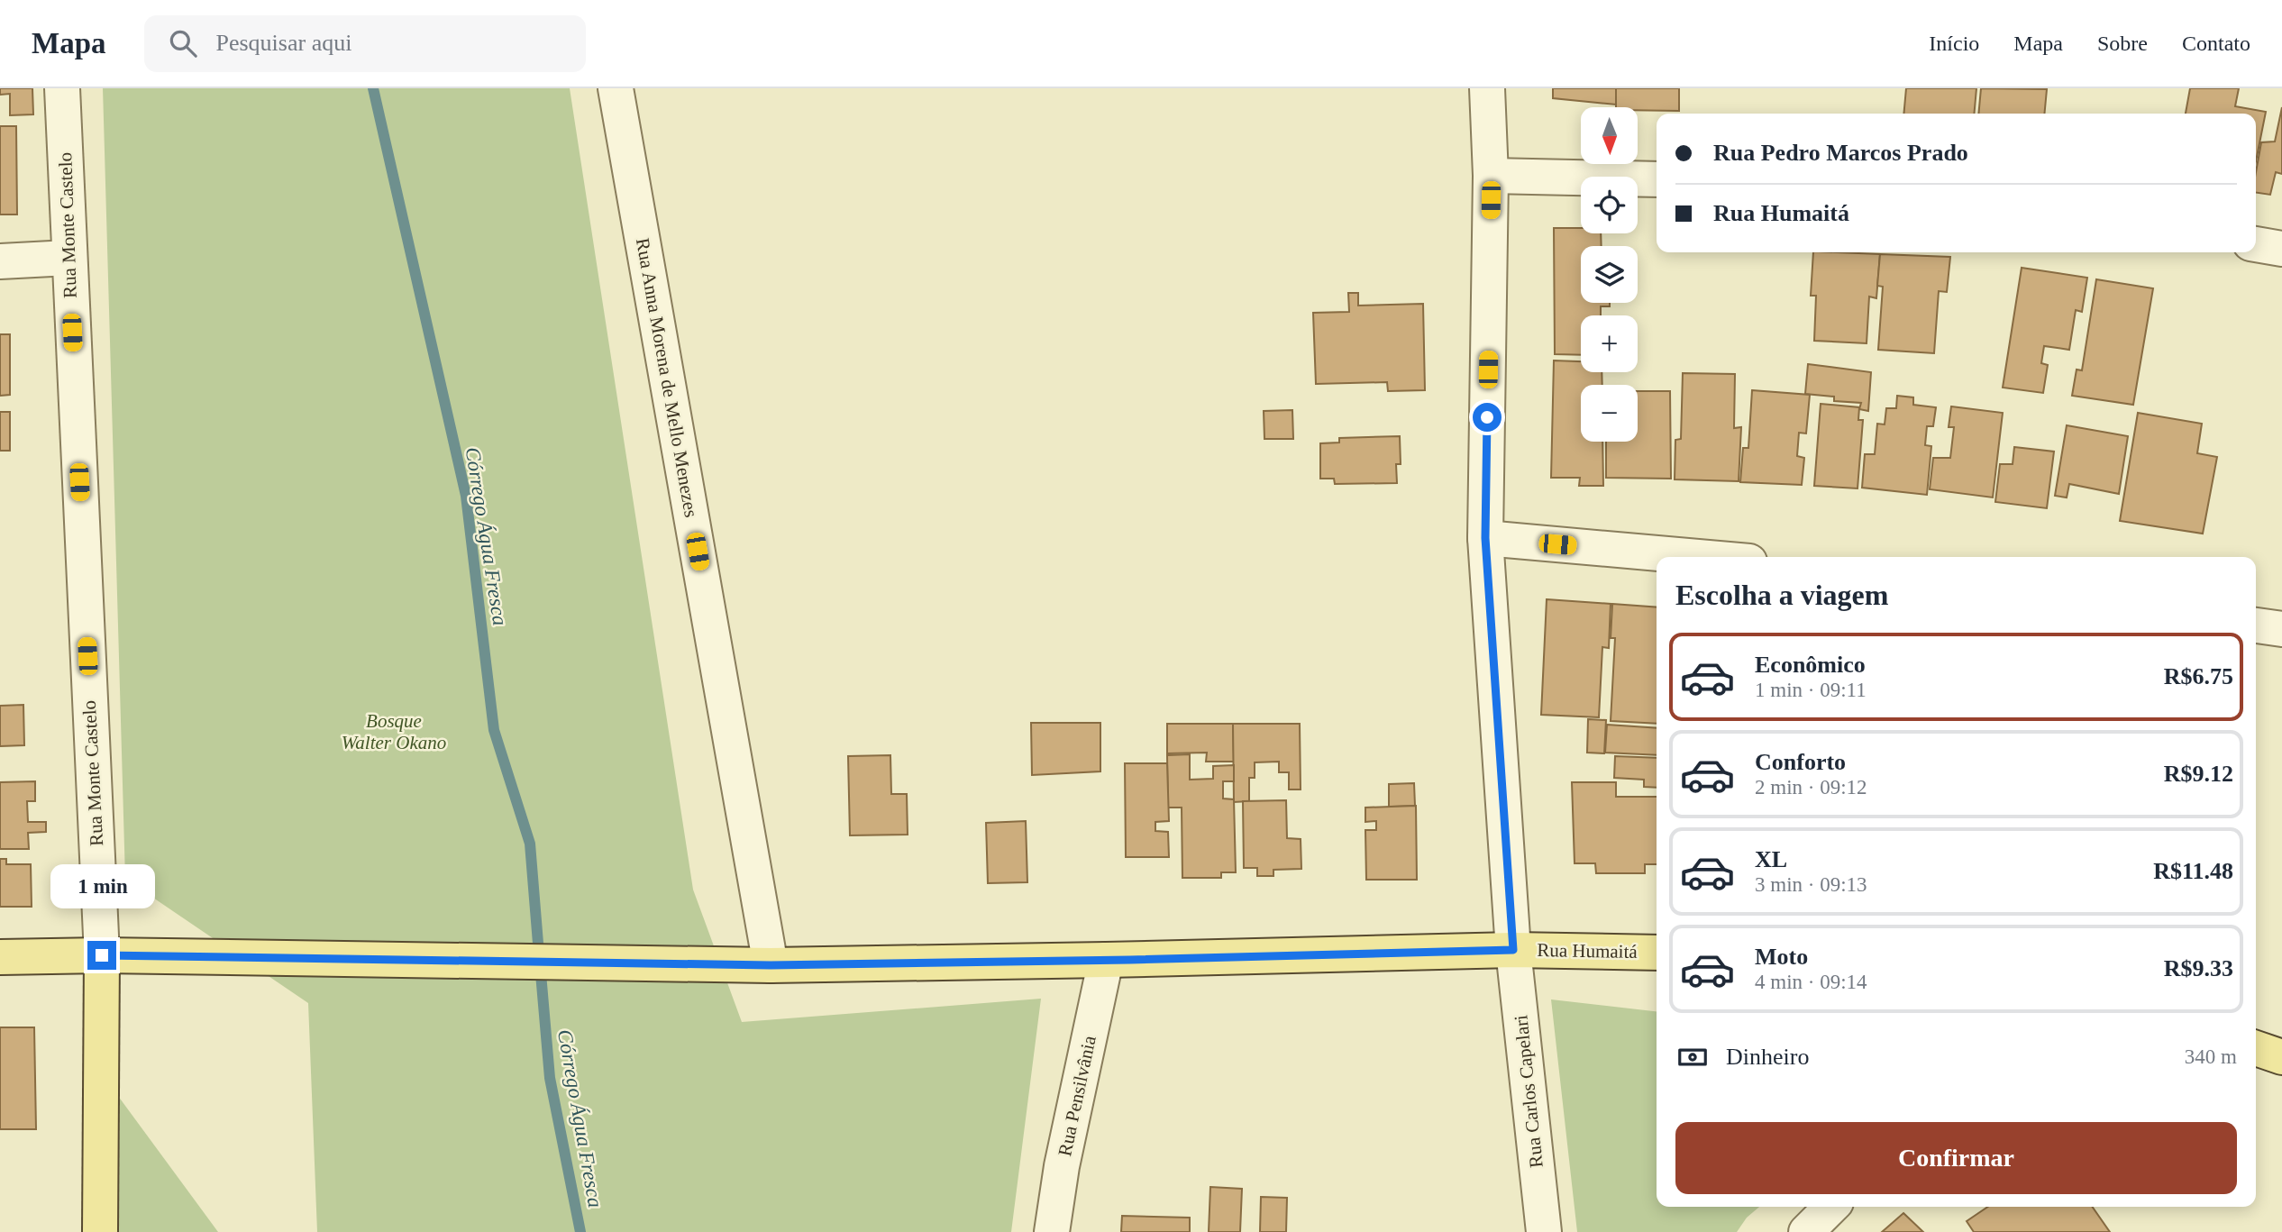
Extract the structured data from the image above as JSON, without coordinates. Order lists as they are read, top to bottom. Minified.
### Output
{"streets":{"main road":["Rua Monte Castelo","Rua Humaitá"],"street":["Rua Anna Morena de Mello Menezes","Rua Carlos Capelari","Rua Pensilvânia"]},"crossings":[["Rua Monte Castelo","Rua Humaitá"],["Rua Anna Morena de Mello Menezes","Rua Humaitá"],["Rua Humaitá","Rua Carlos Capelari"],["Rua Humaitá","Rua Pensilvânia"]],"water":["Córrego Água Fresca"],"parks":["Bosque Walter Okano"],"north":"bottom","page":{"header":"Mapa","search":"Pesquisar aqui","nav":["Início","Mapa","Sobre","Contato"],"map_buttons":["+","−"],"banner":["Rua Pedro Marcos Prado","Rua Humaitá"],"heading":"Escolha a viagem","list":[{"name":"Econômico","note":"1 min · 09:11","value":"R$6.75"},{"name":"Conforto","note":"2 min · 09:12","value":"R$9.12"},{"name":"XL","note":"3 min · 09:13","value":"R$11.48"},{"name":"Moto","note":"4 min · 09:14","value":"R$9.33"}],"bubble":"1 min","pay":["Dinheiro","340 m"],"buttons":"Confirmar"}}
